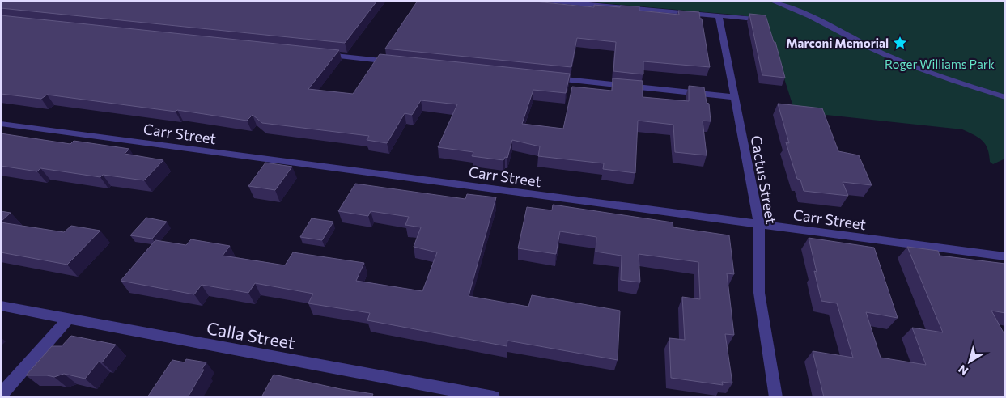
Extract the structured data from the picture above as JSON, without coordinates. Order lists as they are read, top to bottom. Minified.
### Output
{"streets":{"street":["Carr Street","Cactus Street","Calla Street"]},"crossings":[["Carr Street","Cactus Street"]],"parks":["Roger Williams Park"],"places":{"place":["Marconi Memorial"]},"north":"bottom left"}
